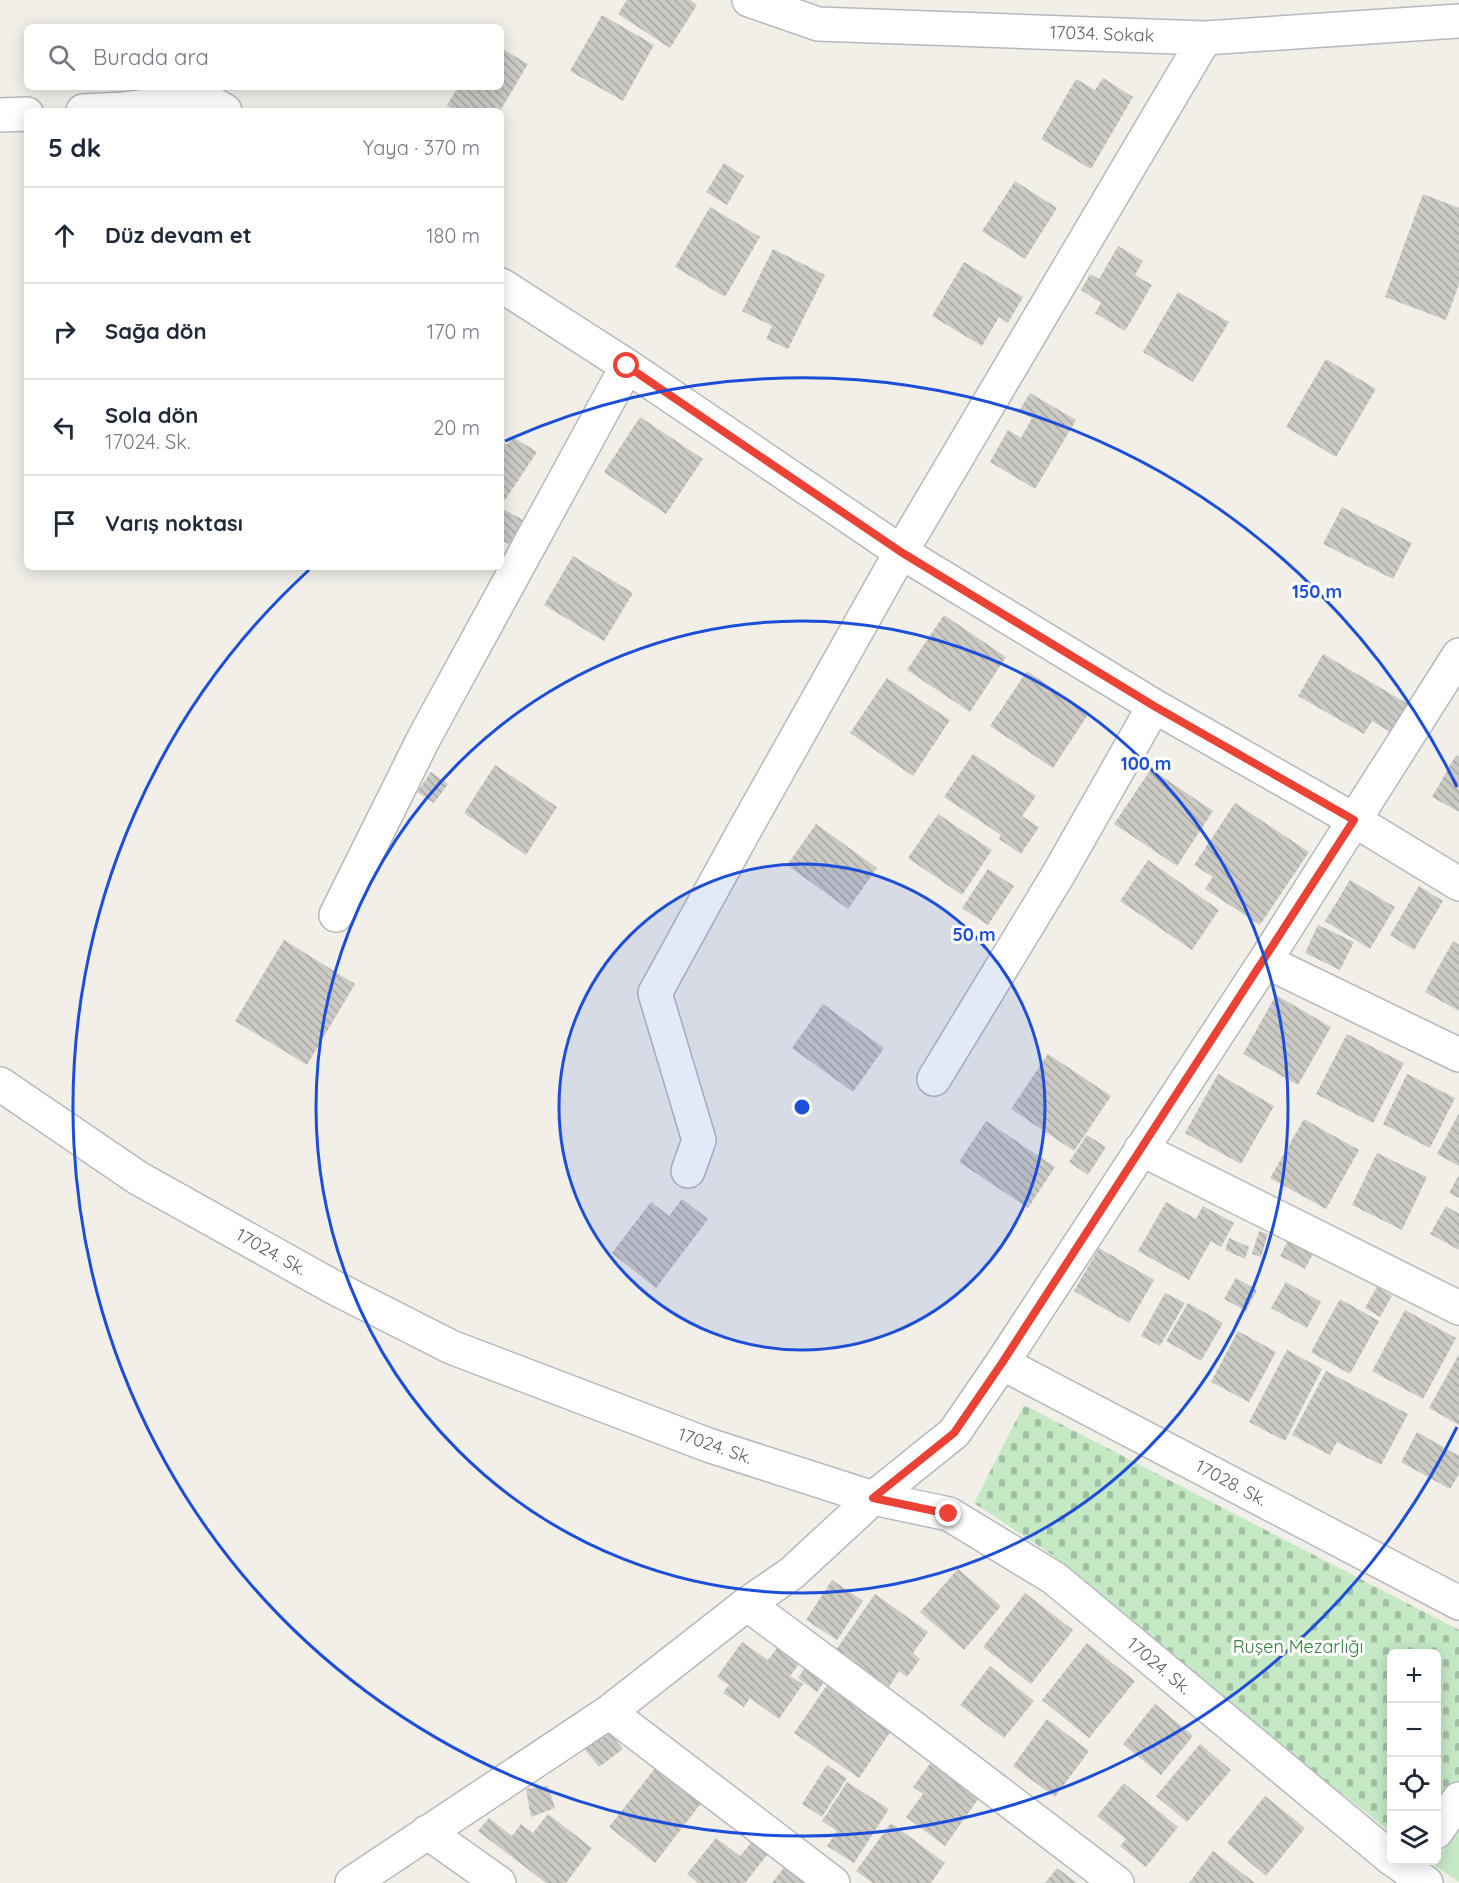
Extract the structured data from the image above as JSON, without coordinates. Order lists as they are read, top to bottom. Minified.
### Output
{"streets":{"street":["17034. Sokak","17024. Sk.","17028. Sk."]},"parks":["Ruşen Mezarlığı"],"page":{"search":"Burada ara","heading":["5 dk","Yaya · 370 m"],"list":[["Düz devam et","180 m"],["Sağa dön","170 m"],["Sola dön","17024. Sk.","20 m"],"Varış noktası"],"map_buttons":["+","−"]},"rings":["150 m","100 m","50 m"]}
